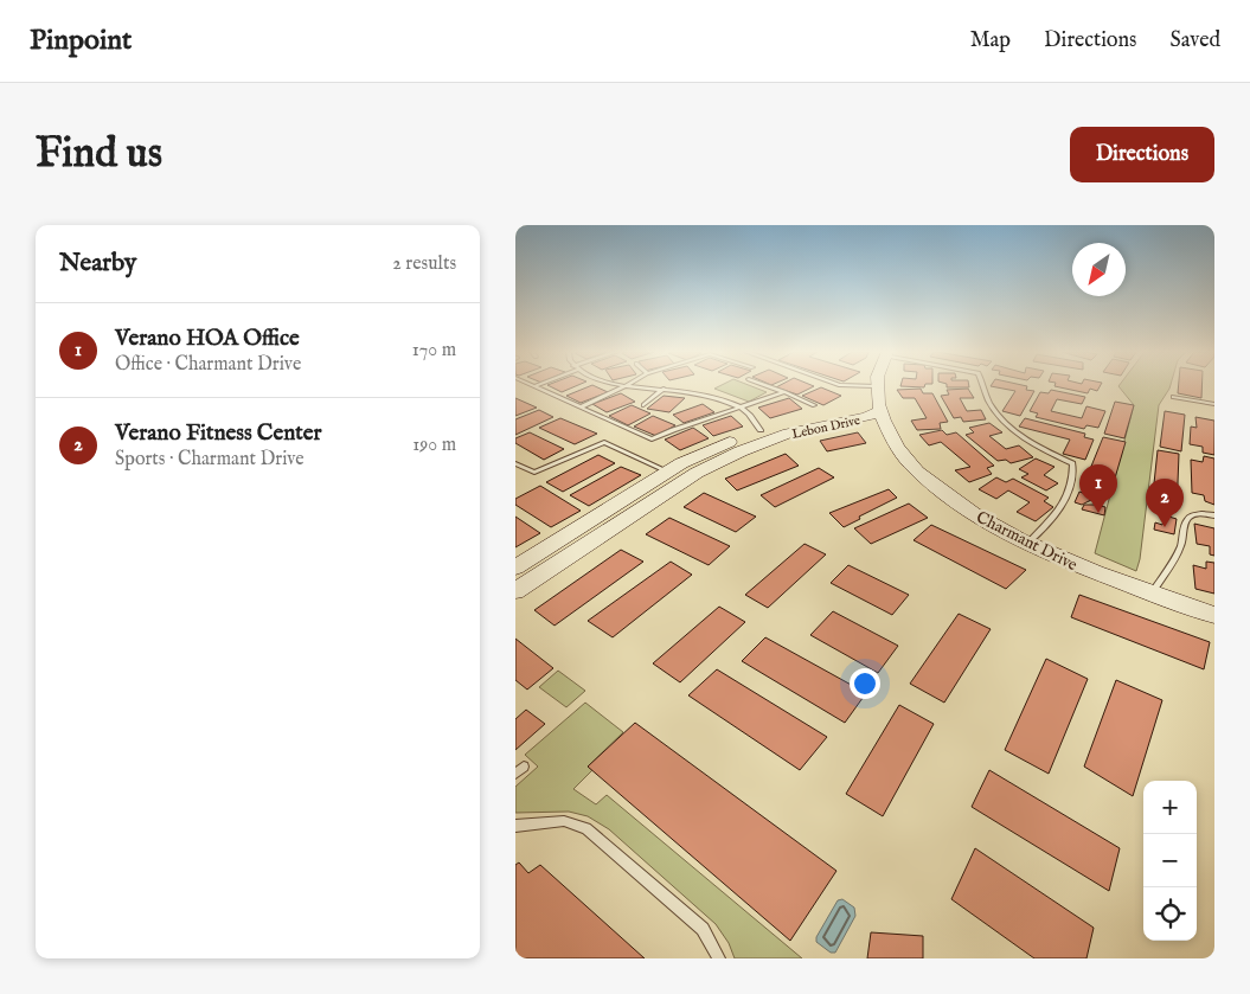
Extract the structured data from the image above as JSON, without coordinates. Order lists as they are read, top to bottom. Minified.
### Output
{"streets":{"street":["Lebon Drive","Charmant Drive"]},"crossings":[["Lebon Drive","Charmant Drive"]],"north":"bottom left","page":{"header":"Pinpoint","nav":["Map","Directions","Saved"],"buttons":"Directions","title":"Find us","heading":["Nearby","2 results"],"list":[{"mark":"1","name":"Verano HOA Office","note":"Office · Charmant Drive","value":"170 m"},{"mark":"2","name":"Verano Fitness Center","note":"Sports · Charmant Drive","value":"190 m"}],"pins":["1","2"],"map_buttons":["+","−"]}}
